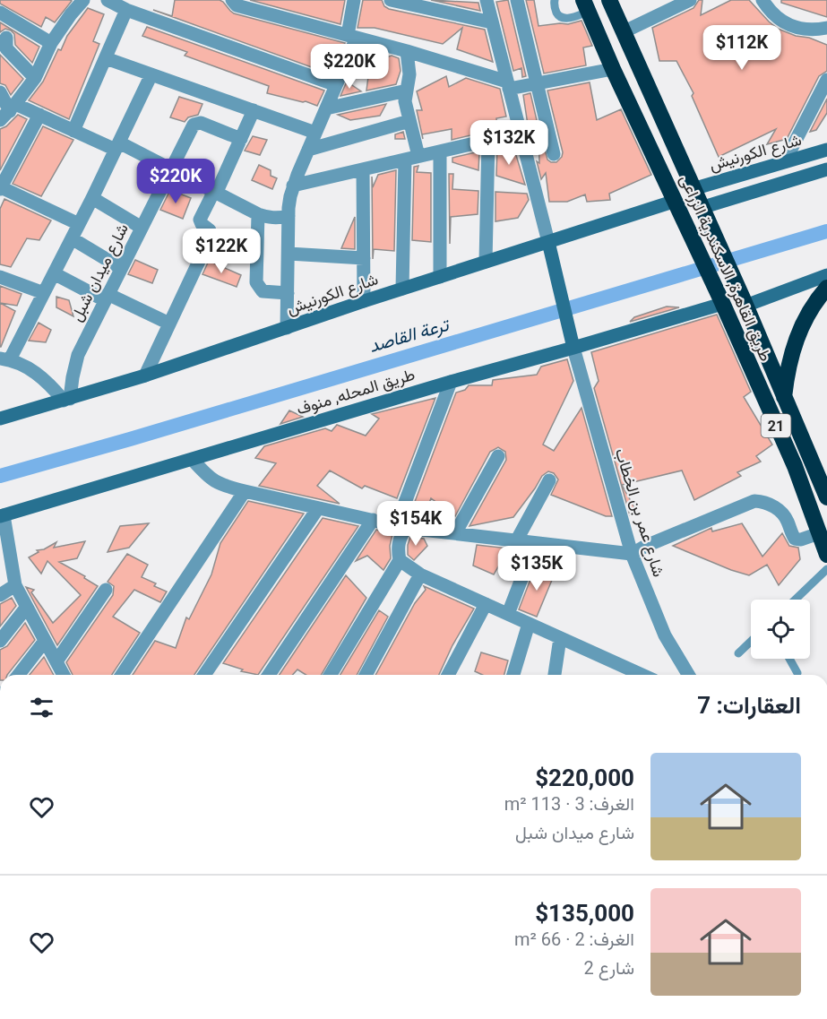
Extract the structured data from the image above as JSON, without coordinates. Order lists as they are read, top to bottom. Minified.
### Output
{"streets":{"highway":["طريق القاهرة, الاسكندرية الزراعى","21"],"main road":["شارع الكورنيش","طريق المحله, منوف"],"street":["شارع ميدان شبل","شارع عمر بن الخطاب"]},"crossings":[["شارع الكورنيش","طريق القاهرة, الاسكندرية الزراعى"],["شارع الكورنيش","شارع ميدان شبل"],["طريق القاهرة, الاسكندرية الزراعى","طريق المحله, منوف"],["طريق المحله, منوف","شارع عمر بن الخطاب"]],"water":["ترعة القاصد"],"page":{"price":["$112K","$220K","$132K","$220K","$122K","$154K","$135K"],"heading":"العقارات: 7","list":[{"name":"$220,000","note":"الغرف: 3 · 113 m² · شارع ميدان شبل"},{"name":"$135,000","note":"الغرف: 2 · 66 m² · شارع 2"}]}}
